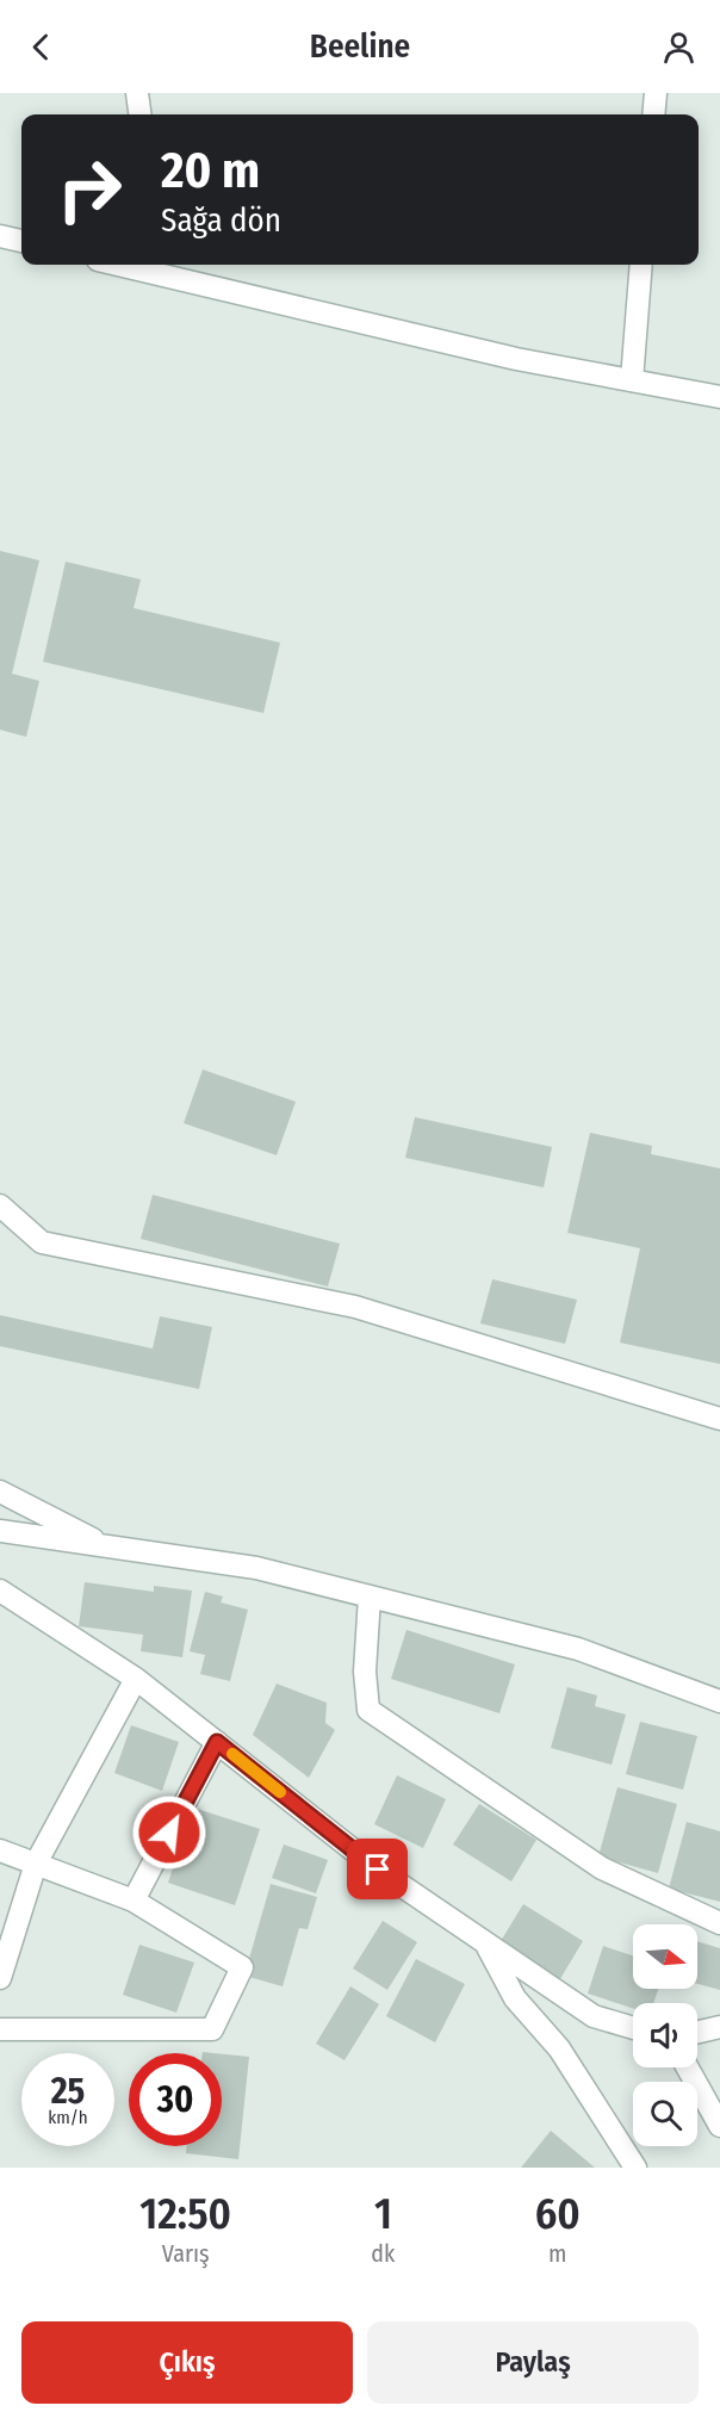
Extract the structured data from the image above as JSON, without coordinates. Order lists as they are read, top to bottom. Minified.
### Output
{"north":"right","page":{"header":"Beeline","turn":["20 m","Sağa dön"],"speed":"25 km/h","limit":"30","eta":["12:50","Varış","1","dk","60","m"],"buttons":["Çıkış","Paylaş"]}}
